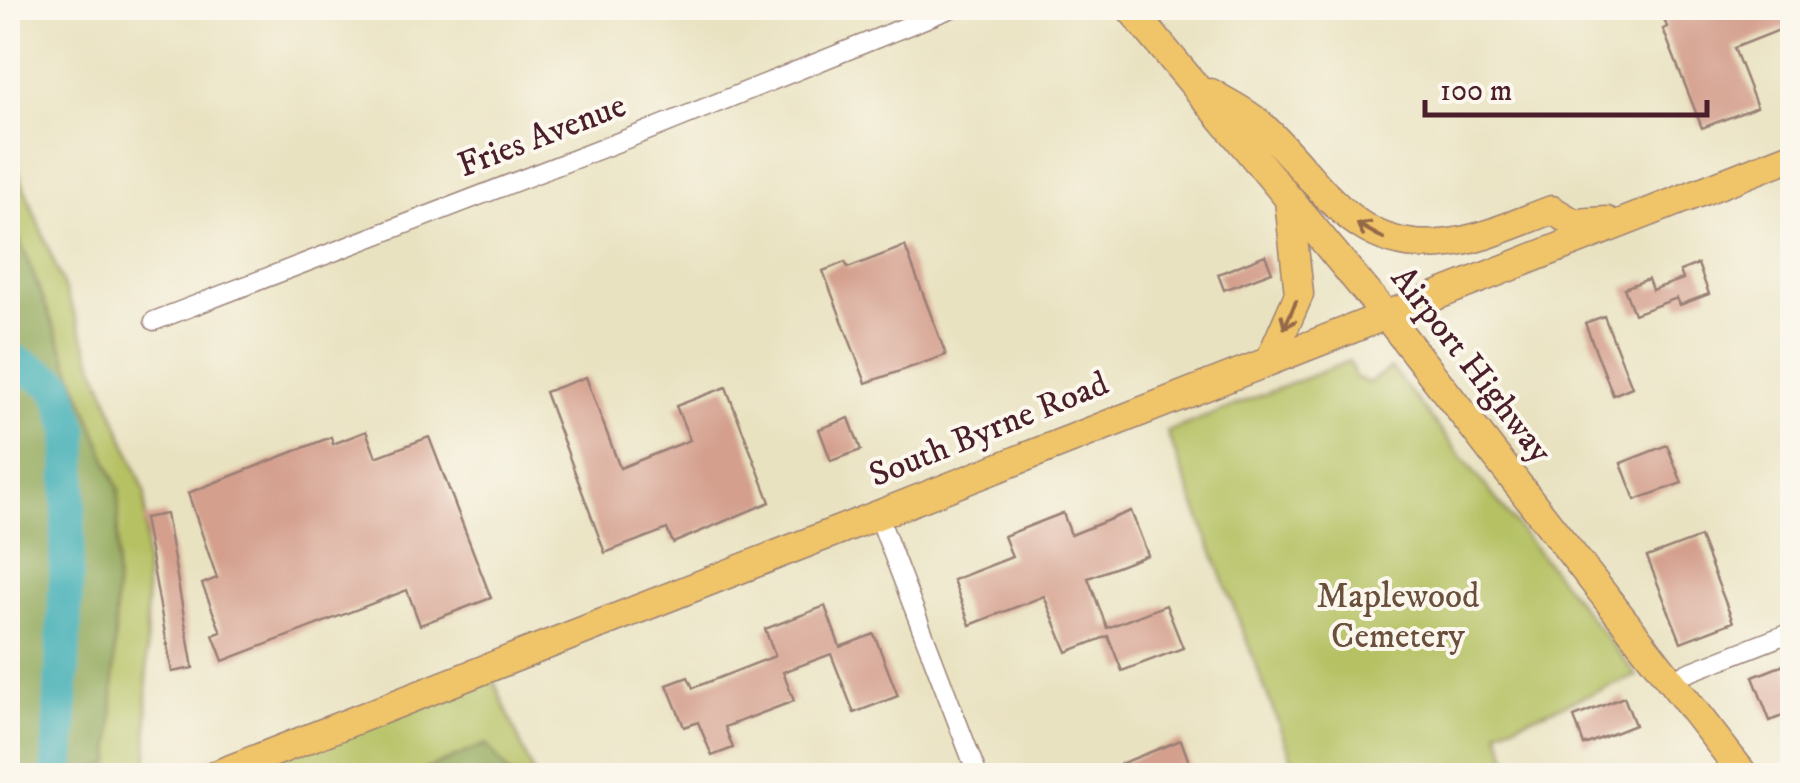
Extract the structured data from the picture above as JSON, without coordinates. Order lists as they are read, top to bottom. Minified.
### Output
{"streets":{"main road":["Airport Highway","South Byrne Road"],"street":["Fries Avenue"]},"crossings":[["Airport Highway","South Byrne Road"]],"parks":["Maplewood Cemetery"],"scale_bar":"100 m"}
